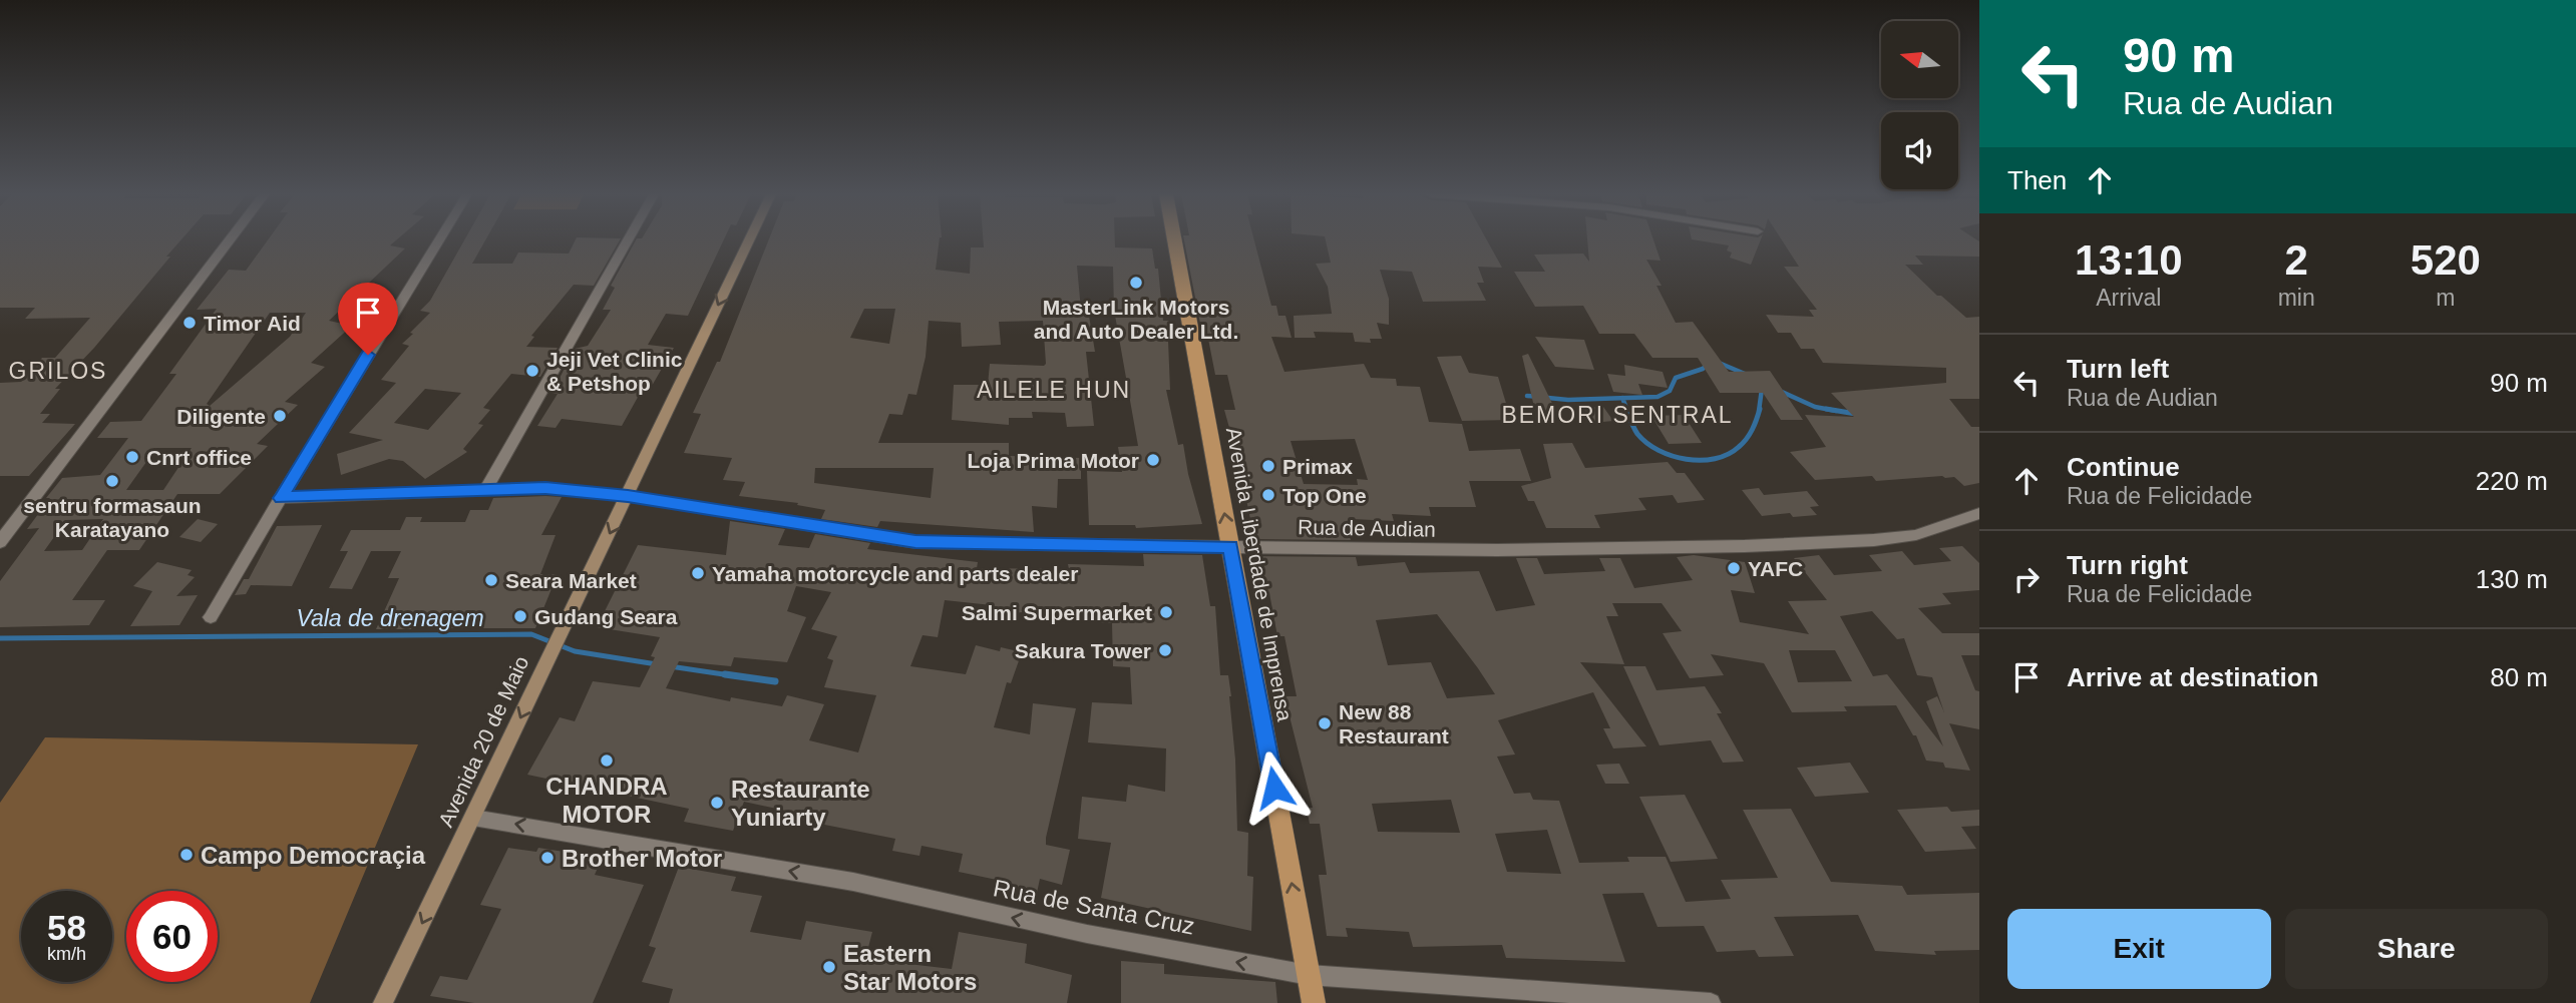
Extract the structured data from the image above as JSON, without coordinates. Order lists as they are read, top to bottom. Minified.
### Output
{"streets":{"main road":["Avenida Liberdade de Imprensa","Avenida 20 de Maio"],"street":["Rua de Audian","Rua de Santa Cruz"]},"crossings":[["Rua de Audian","Avenida Liberdade de Imprensa"],["Rua de Audian","Avenida 20 de Maio"],["Avenida Liberdade de Imprensa","Rua de Santa Cruz"],["Avenida 20 de Maio","Rua de Santa Cruz"]],"one_way":["Avenida Liberdade de Imprensa","Avenida 20 de Maio","Rua de Santa Cruz"],"districts":["GRILOS","AILELE HUN","BEMORI SENTRAL"],"water":["Vala de drenagem"],"places":["MasterLink Motors and Auto Dealer Ltd.","Timor Aid","Jeji Vet Clinic & Petshop","Diligente","Cnrt office","Loja Prima Motor","Primax","sentru formasaun Karatayano","Top One","YAFC","Yamaha motorcycle and parts dealer","Seara Market","Salmi Supermarket","Gudang Seara","Sakura Tower","New 88 Restaurant","CHANDRA MOTOR","Restaurante Yuniarty","Campo Democraçia","Brother Motor","Eastern Star Motors"],"north":"left","page":{"turn":["90 m","Rua de Audian"],"then":"Then","eta":["13:10","Arrival","2","min","520","m"],"list":[{"name":"Turn left","note":"Rua de Audian","value":"90 m"},{"name":"Continue","note":"Rua de Felicidade","value":"220 m"},{"name":"Turn right","note":"Rua de Felicidade","value":"130 m"},{"name":"Arrive at destination","value":"80 m"}],"speed":"58 km/h","limit":"60","buttons":["Exit","Share"]}}
